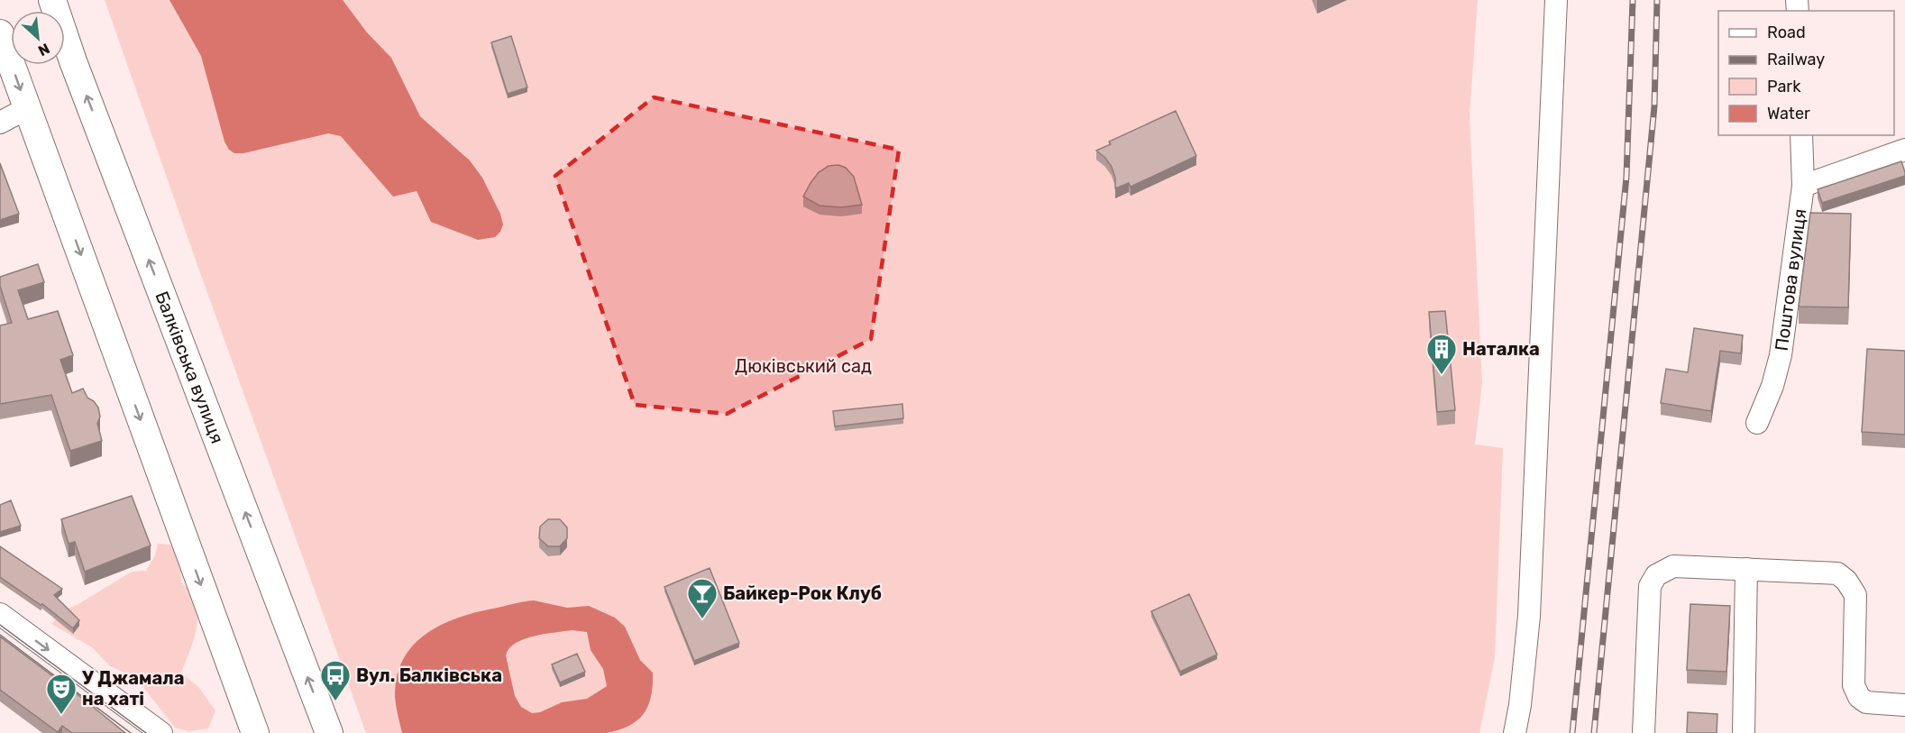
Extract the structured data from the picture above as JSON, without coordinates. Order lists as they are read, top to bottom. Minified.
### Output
{"streets":{"main road":["Балківська вулиця"],"street":["Поштова вулиця"]},"parks":["Дюківський сад"],"places":{"building":["Наталка"],"bar":["Байкер-Рок Клуб"],"bus stop":["Вул. Балківська"],"theatre":["У Джамала на хаті"]},"legend":["Road","Railway","Park","Water"],"north":"bottom right"}
